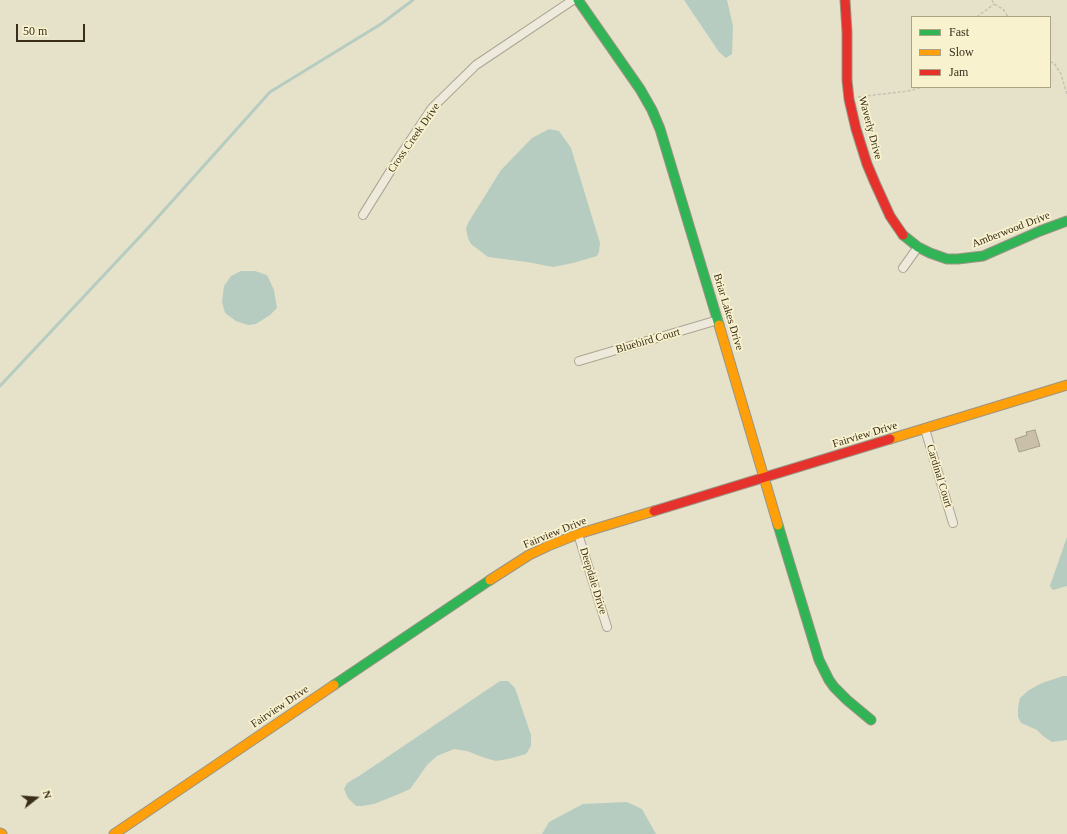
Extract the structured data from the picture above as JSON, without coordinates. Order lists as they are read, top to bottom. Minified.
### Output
{"streets":{"street":["Waverly Drive","Cross Creek Drive","Amberwood Drive","Briar Lakes Drive","Bluebird Court","Fairview Drive","Cardinal Court","Deepdale Drive"]},"crossings":[["Waverly Drive","Amberwood Drive"],["Briar Lakes Drive","Bluebird Court"],["Briar Lakes Drive","Fairview Drive"],["Fairview Drive","Cardinal Court"],["Fairview Drive","Deepdale Drive"]],"legend":["Fast","Slow","Jam"],"scale_bar":"50 m","north":"right"}
